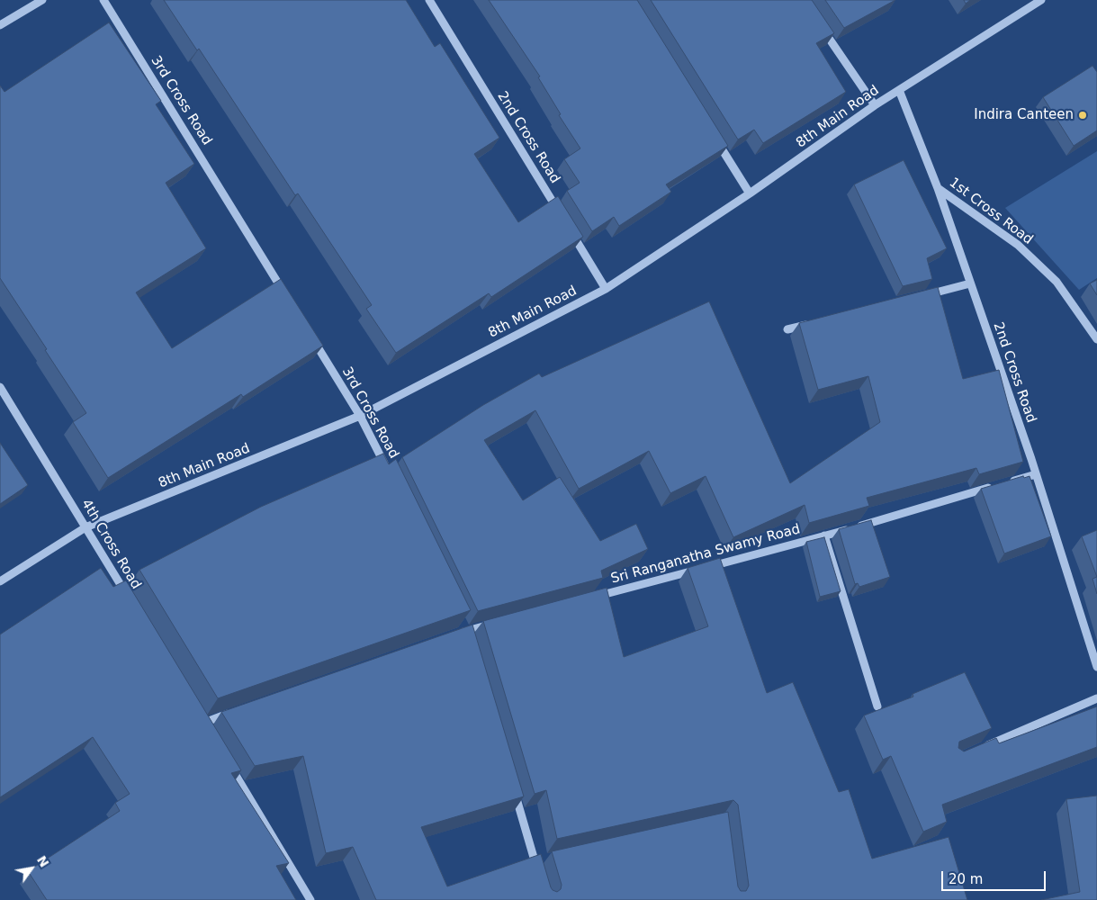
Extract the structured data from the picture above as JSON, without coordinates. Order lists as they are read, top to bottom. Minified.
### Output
{"streets":{"street":["3rd Cross Road","8th Main Road","2nd Cross Road","1st Cross Road","4th Cross Road","Sri Ranganatha Swamy Road"]},"crossings":[["3rd Cross Road","8th Main Road"],["8th Main Road","2nd Cross Road"],["8th Main Road","4th Cross Road"],["2nd Cross Road","1st Cross Road"]],"places":["Indira Canteen"],"scale_bar":"20 m","north":"top right"}
